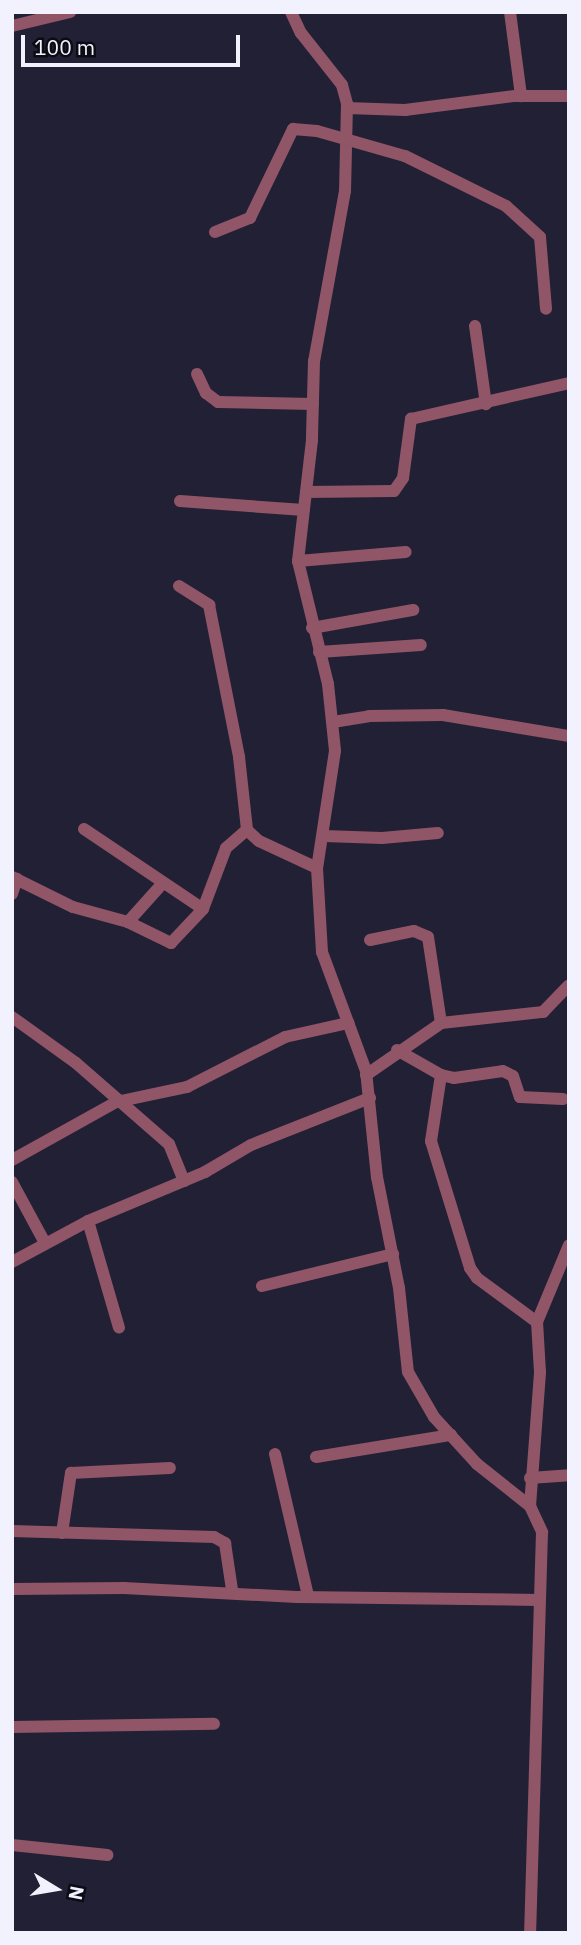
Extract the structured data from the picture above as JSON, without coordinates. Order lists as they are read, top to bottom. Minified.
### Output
{"scale_bar":"100 m","north":"right"}
